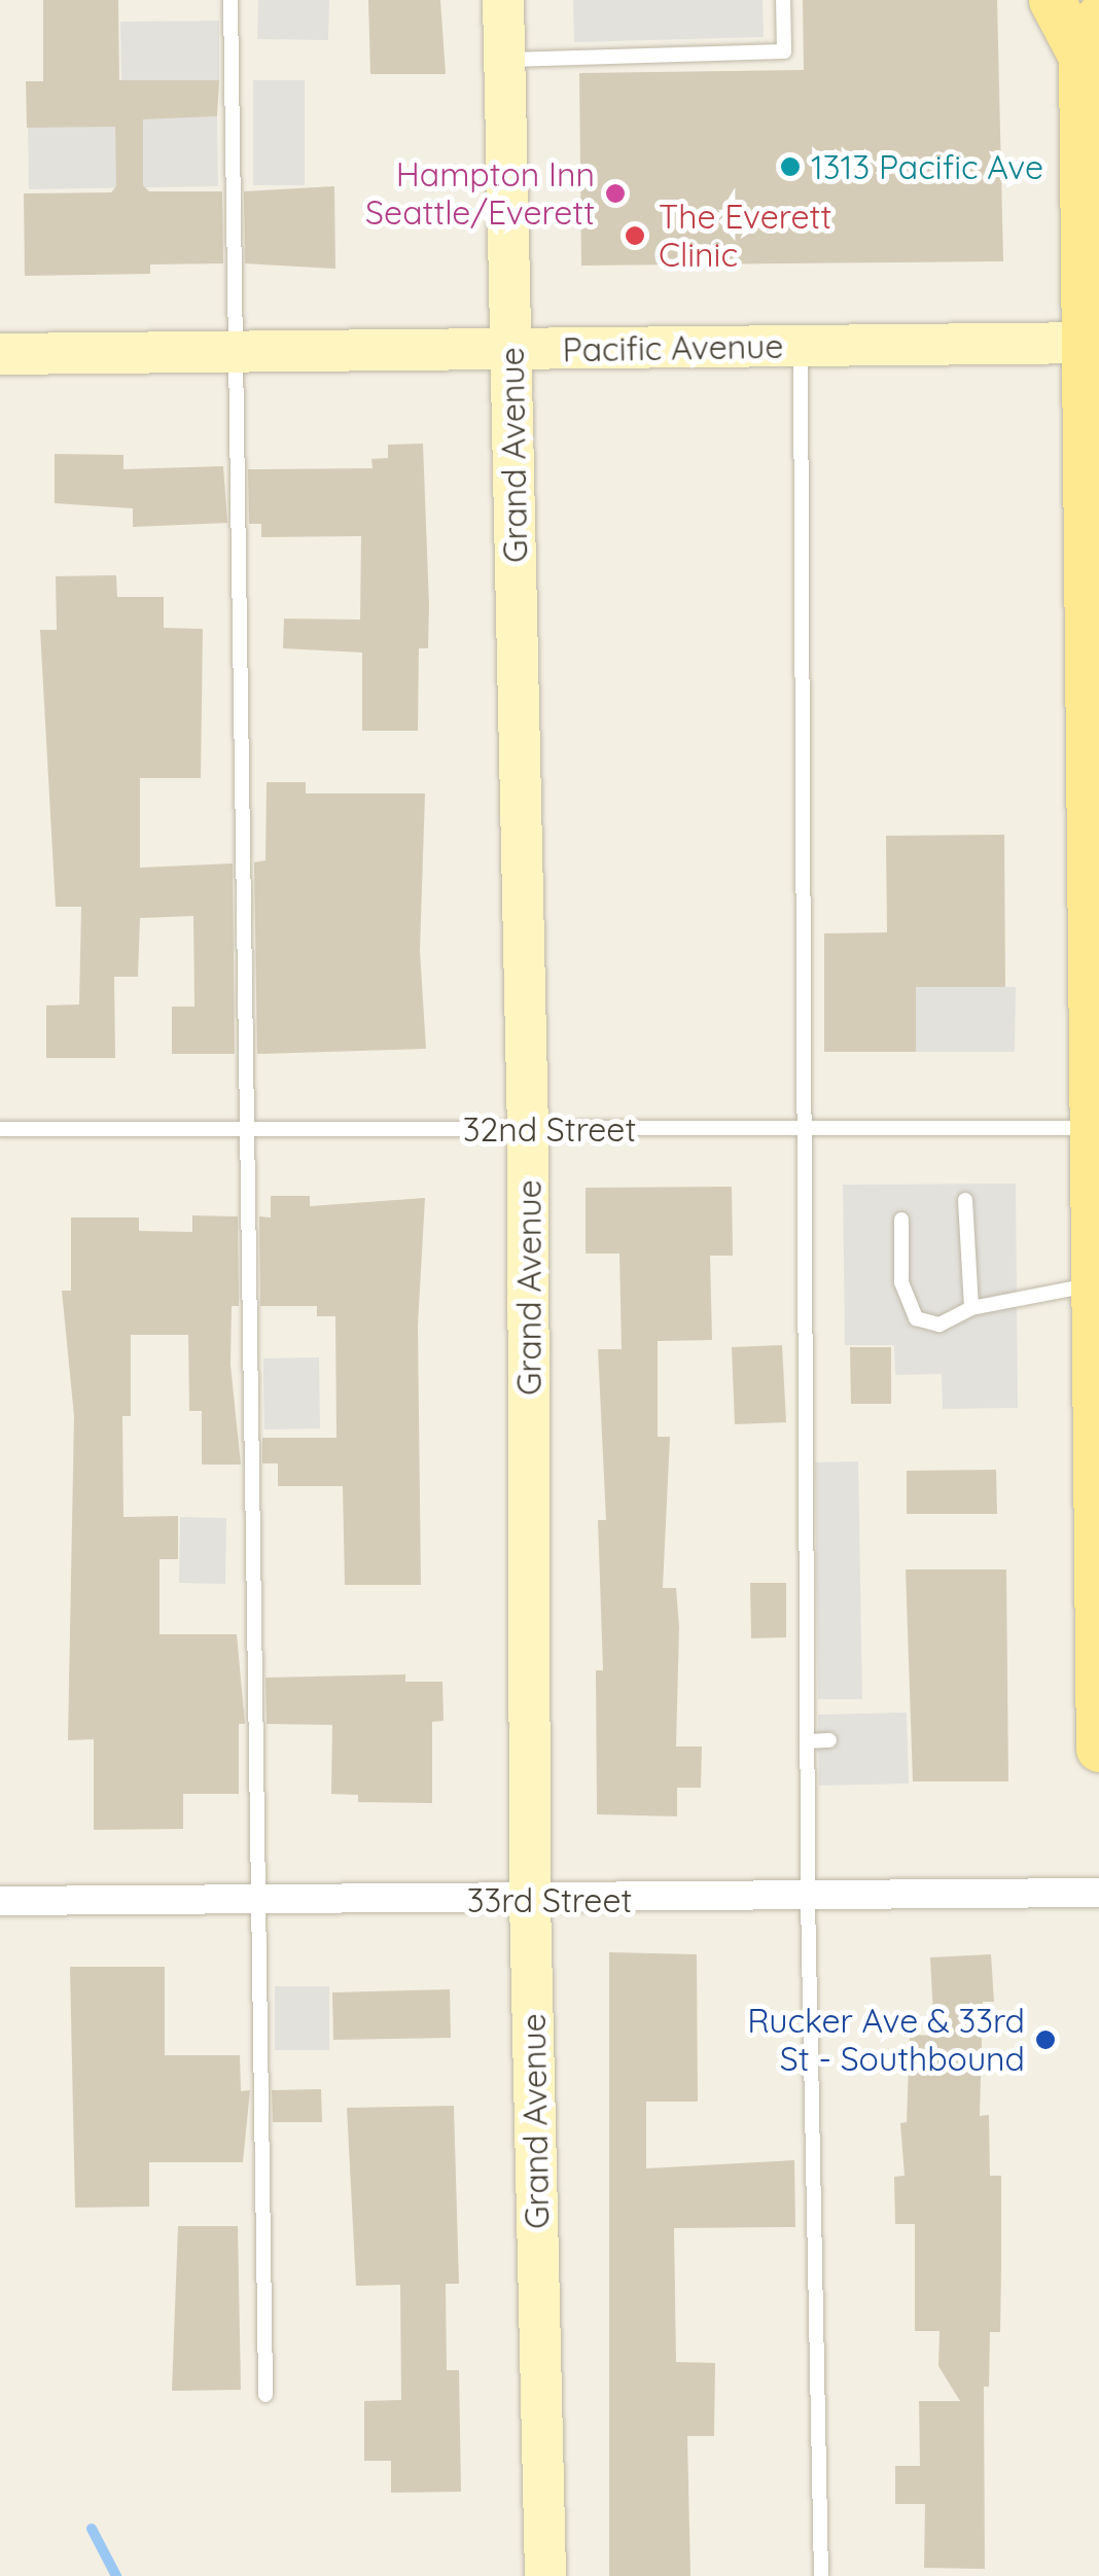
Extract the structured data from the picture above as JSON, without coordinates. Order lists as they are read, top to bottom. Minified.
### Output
{"streets":{"street":["Pacific Avenue","Grand Avenue","33rd Street"],"lane":["32nd Street"]},"crossings":[["Pacific Avenue","Grand Avenue"],["Grand Avenue","32nd Street"],["Grand Avenue","33rd Street"]],"places":["1313 Pacific Ave","Hampton Inn Seattle/Everett","The Everett Clinic","Rucker Ave & 33rd St - Southbound"]}
